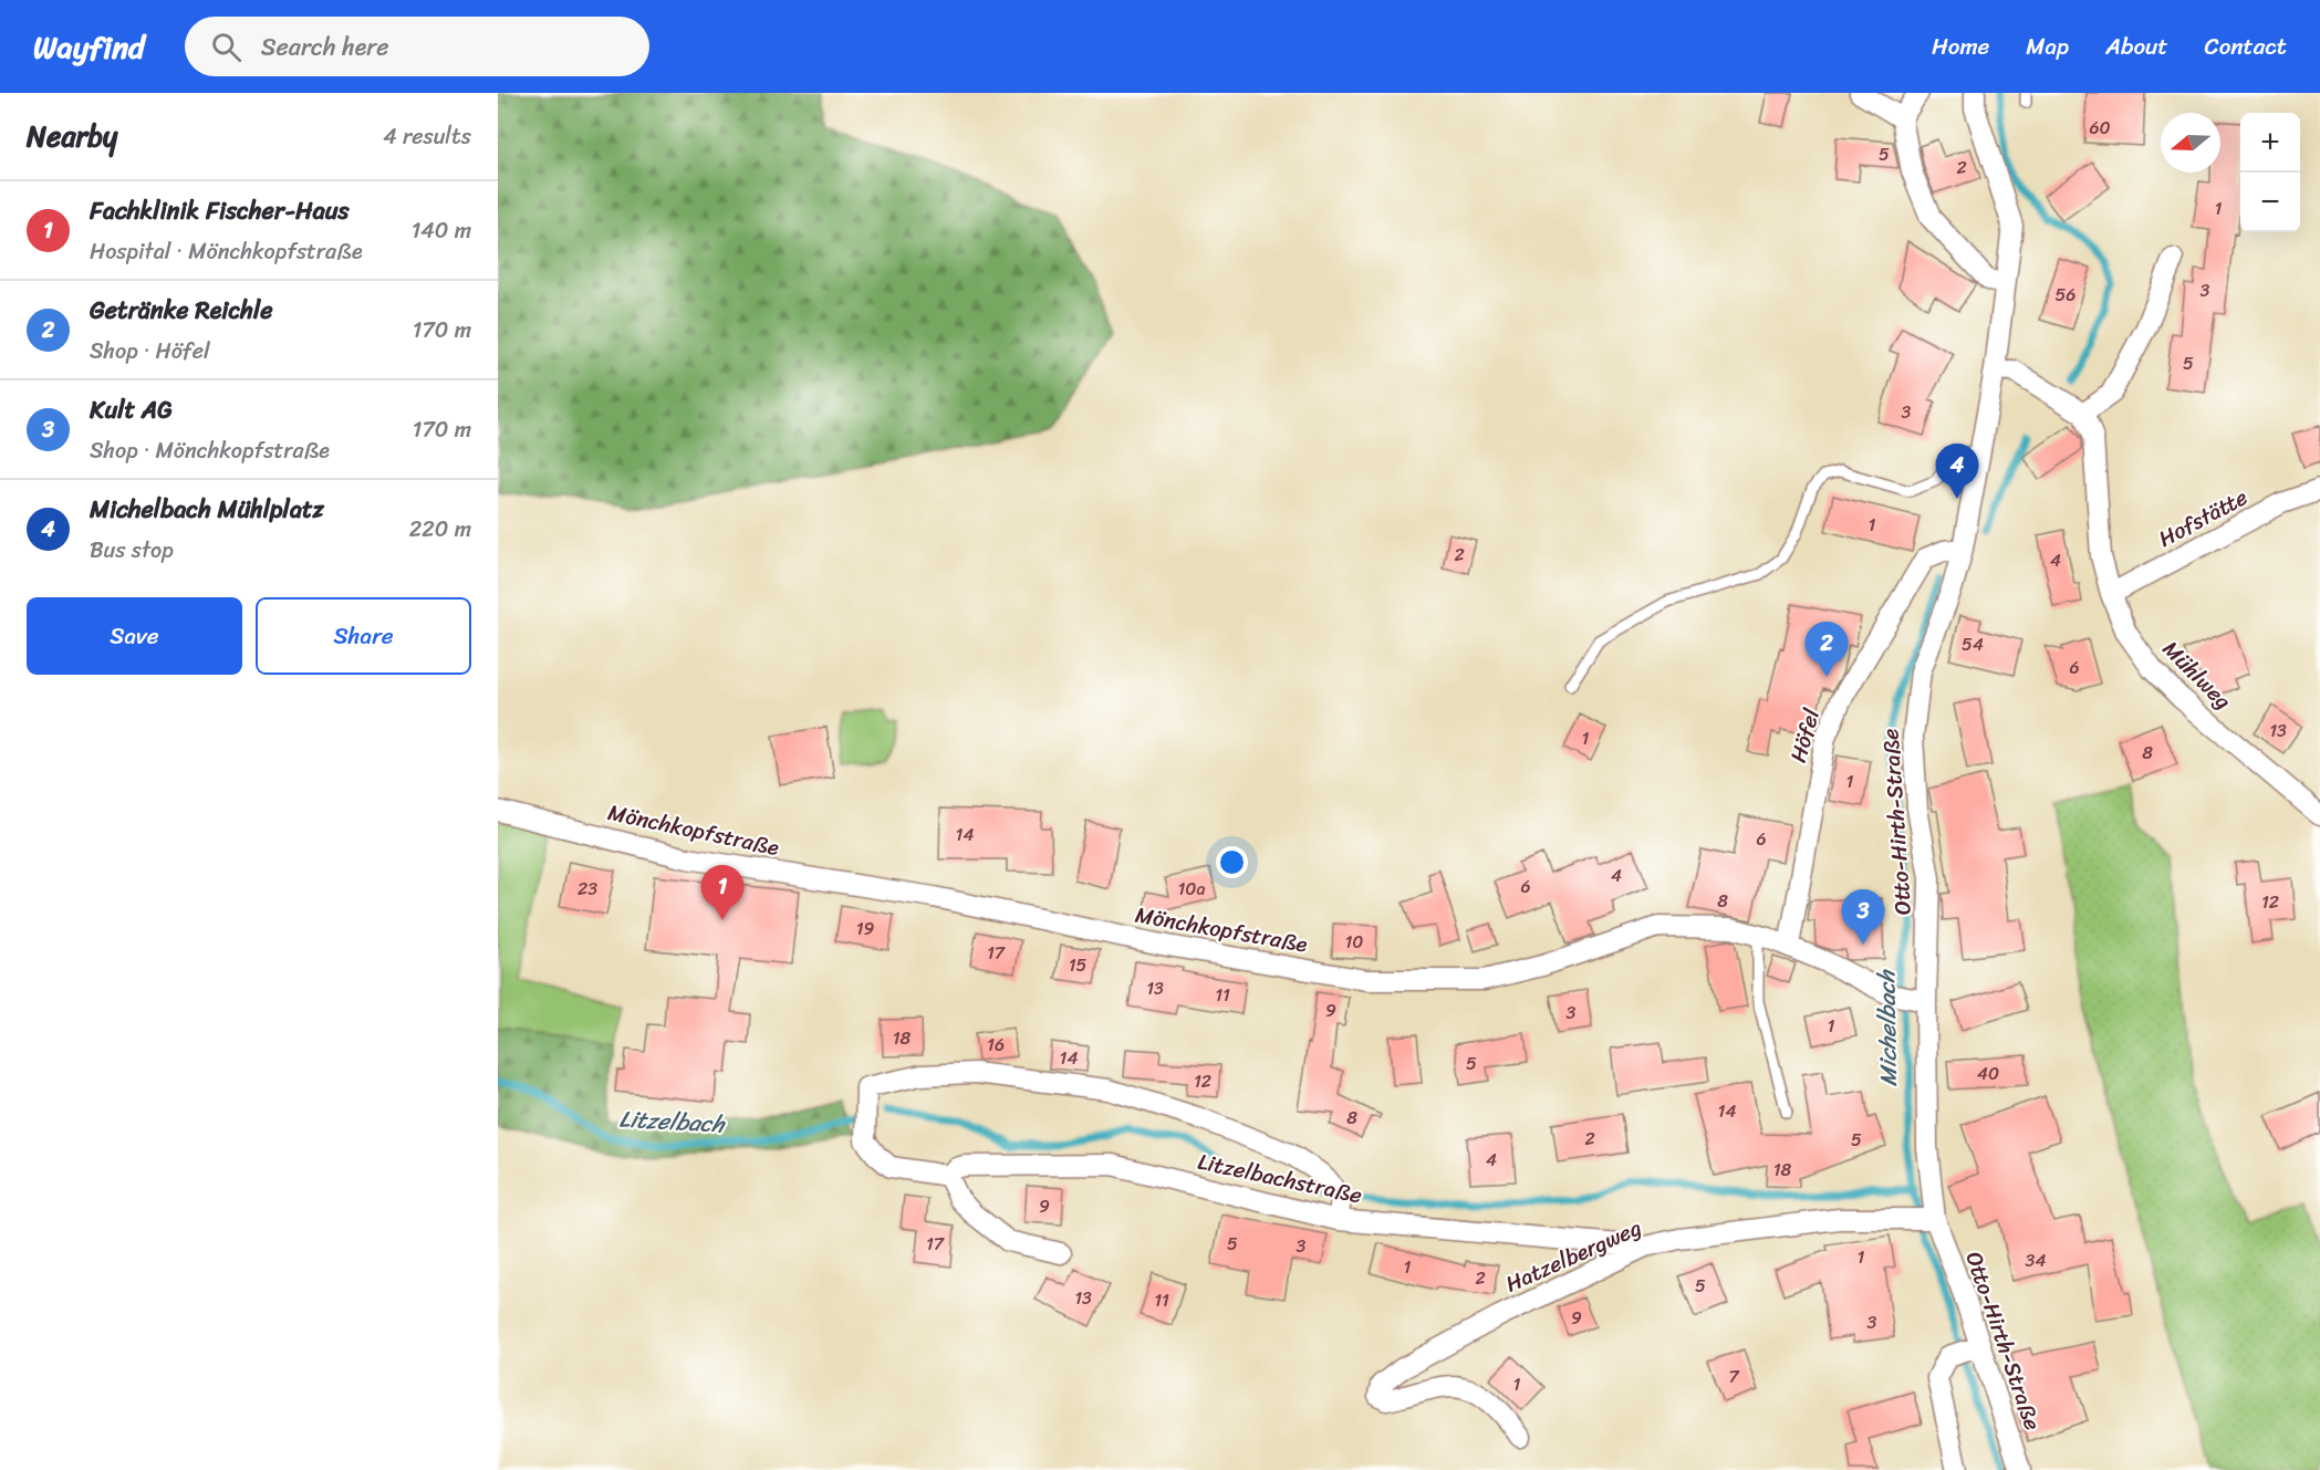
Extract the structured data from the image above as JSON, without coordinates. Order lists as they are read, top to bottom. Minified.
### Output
{"streets":{"street":["Hofstätte","Mühlweg","Höfel","Otto-Hirth-Straße","Mönchkopfstraße","Litzelbachstraße","Hatzelbergweg"]},"crossings":[["Hofstätte","Mühlweg"],["Höfel","Otto-Hirth-Straße"],["Höfel","Mönchkopfstraße"],["Otto-Hirth-Straße","Mönchkopfstraße"],["Otto-Hirth-Straße","Hatzelbergweg"],["Litzelbachstraße","Hatzelbergweg"]],"water":["Michelbach","Litzelbach"],"house_numbers":["60","5","2","1","3","56","5","3","1","2","4","54","6","13","1","8","1","14","6","4","6","23","10a","8","12","19","10","17","15","13","11","9","3","1","18","16","14","5","40","12","14","8","2","5","4","18","9","17","5","3","1","34","1","2","5","13","11","9","3","7","1"],"north":"left","page":{"header":"Wayfind","search":"Search here","nav":["Home","Map","About","Contact"],"heading":["Nearby","4 results"],"map_buttons":["+","−"],"list":[{"mark":"1","name":"Fachklinik Fischer-Haus","note":"Hospital · Mönchkopfstraße","value":"140 m"},{"mark":"2","name":"Getränke Reichle","note":"Shop · Höfel","value":"170 m"},{"mark":"3","name":"Kult AG","note":"Shop · Mönchkopfstraße","value":"170 m"},{"mark":"4","name":"Michelbach Mühlplatz","note":"Bus stop","value":"220 m"}],"pins":["4","2","1","3"],"buttons":["Save","Share"]}}
